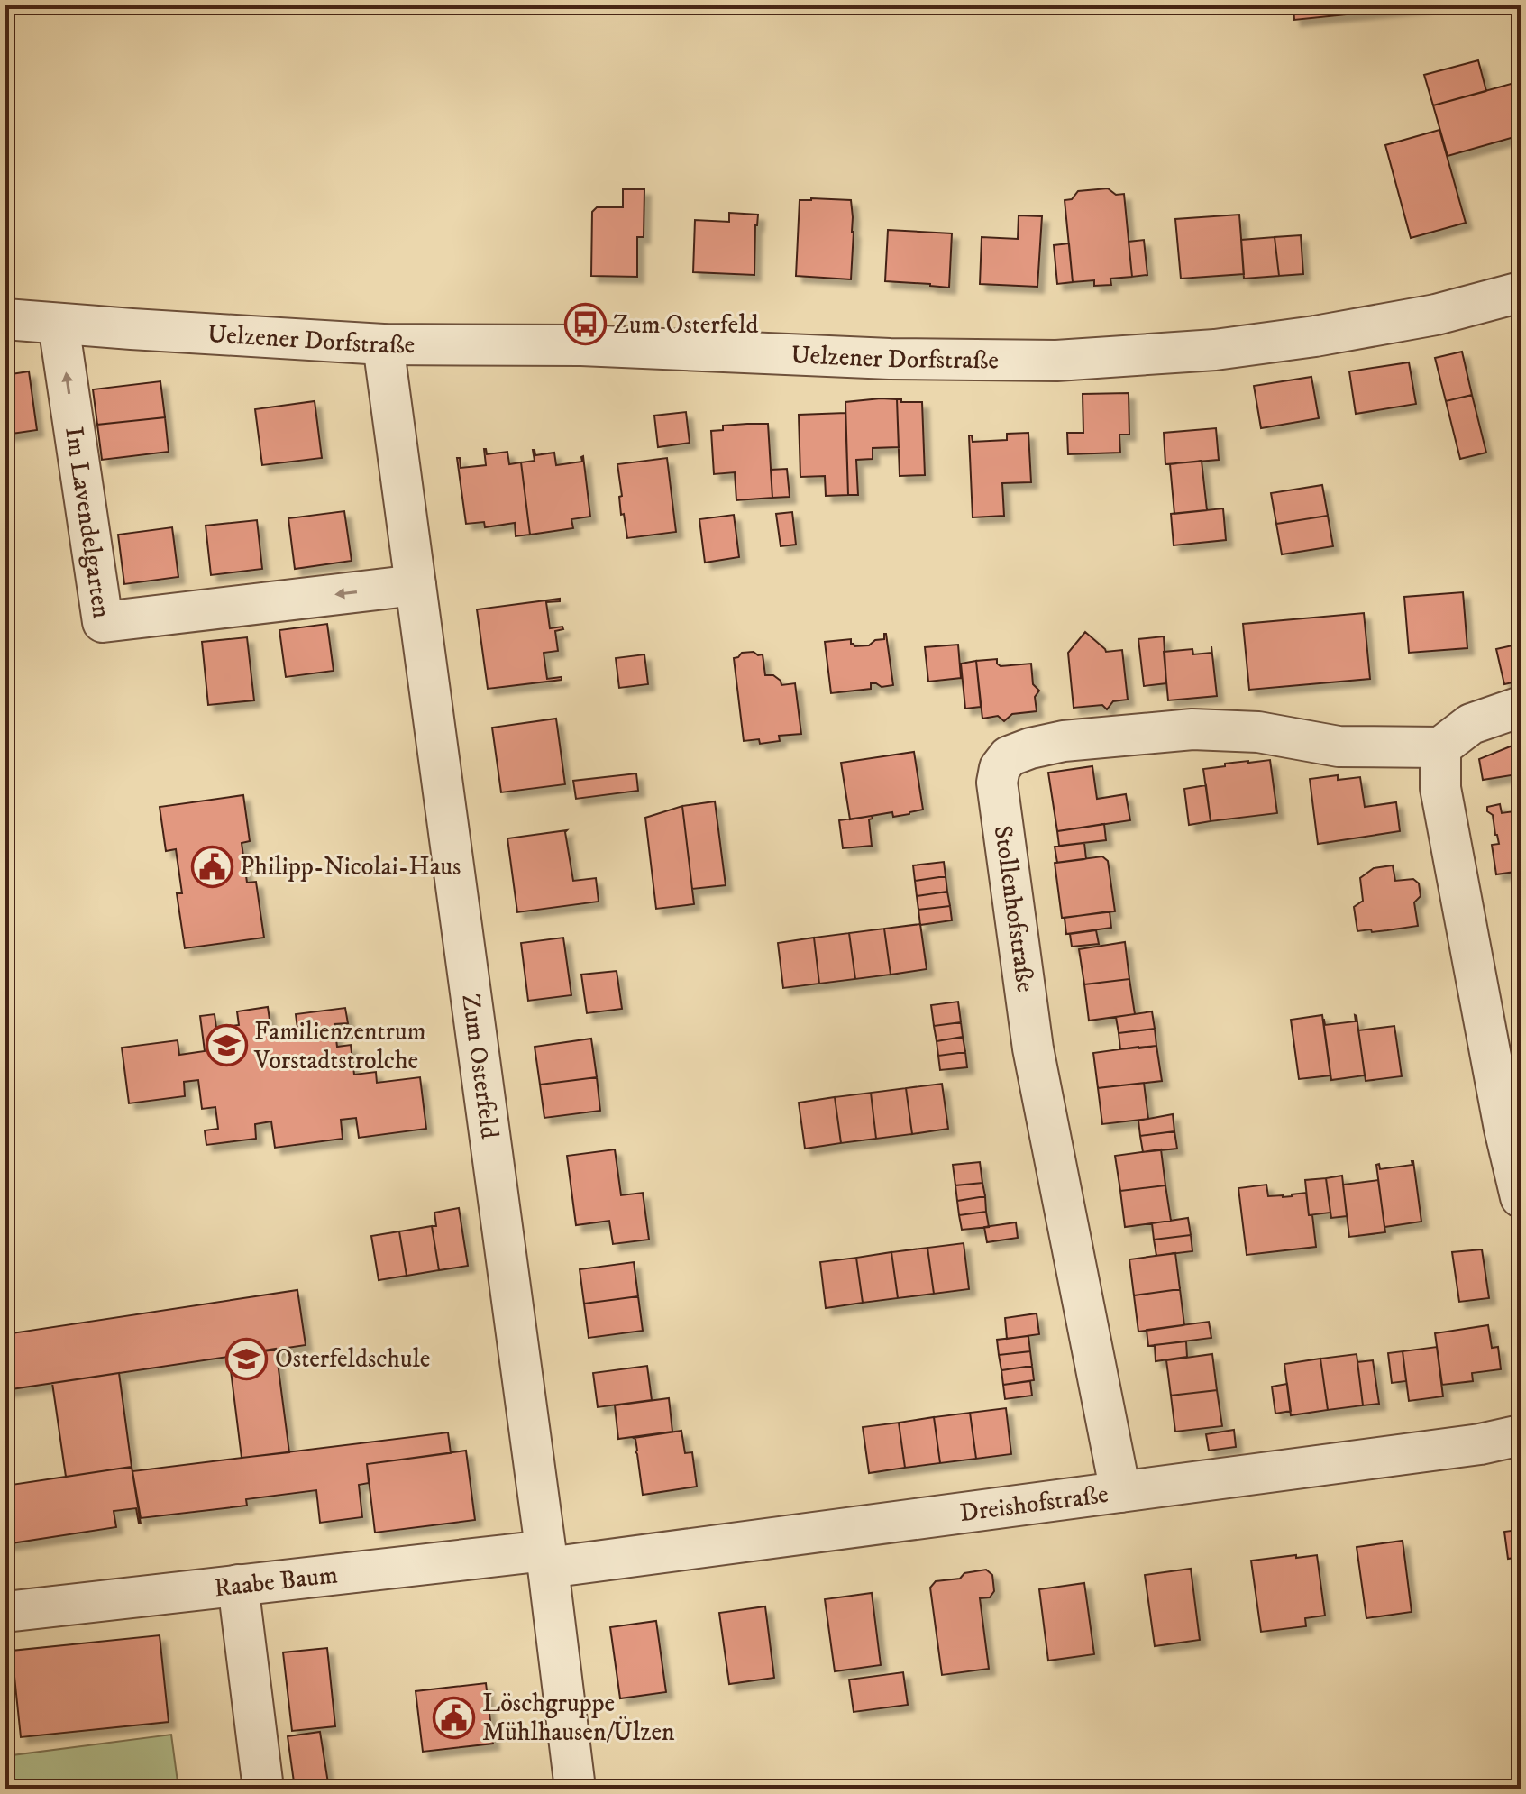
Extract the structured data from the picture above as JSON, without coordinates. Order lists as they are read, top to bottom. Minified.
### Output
{"streets":{"street":["Uelzener Dorfstraße","Im Lavendelgarten","Stollenhofstraße","Zum Osterfeld","Dreishofstraße","Raabe Baum"]},"crossings":[["Uelzener Dorfstraße","Im Lavendelgarten"],["Uelzener Dorfstraße","Zum Osterfeld"],["Im Lavendelgarten","Zum Osterfeld"],["Stollenhofstraße","Dreishofstraße"],["Zum Osterfeld","Dreishofstraße"],["Zum Osterfeld","Raabe Baum"],["Dreishofstraße","Raabe Baum"]],"places":{"bus stop":["Zum Osterfeld"],"public building":["Philipp-Nicolai-Haus","Löschgruppe Mühlhausen/Ülzen"],"school or university":["Familienzentrum Vorstadtstrolche","Osterfeldschule"]}}
